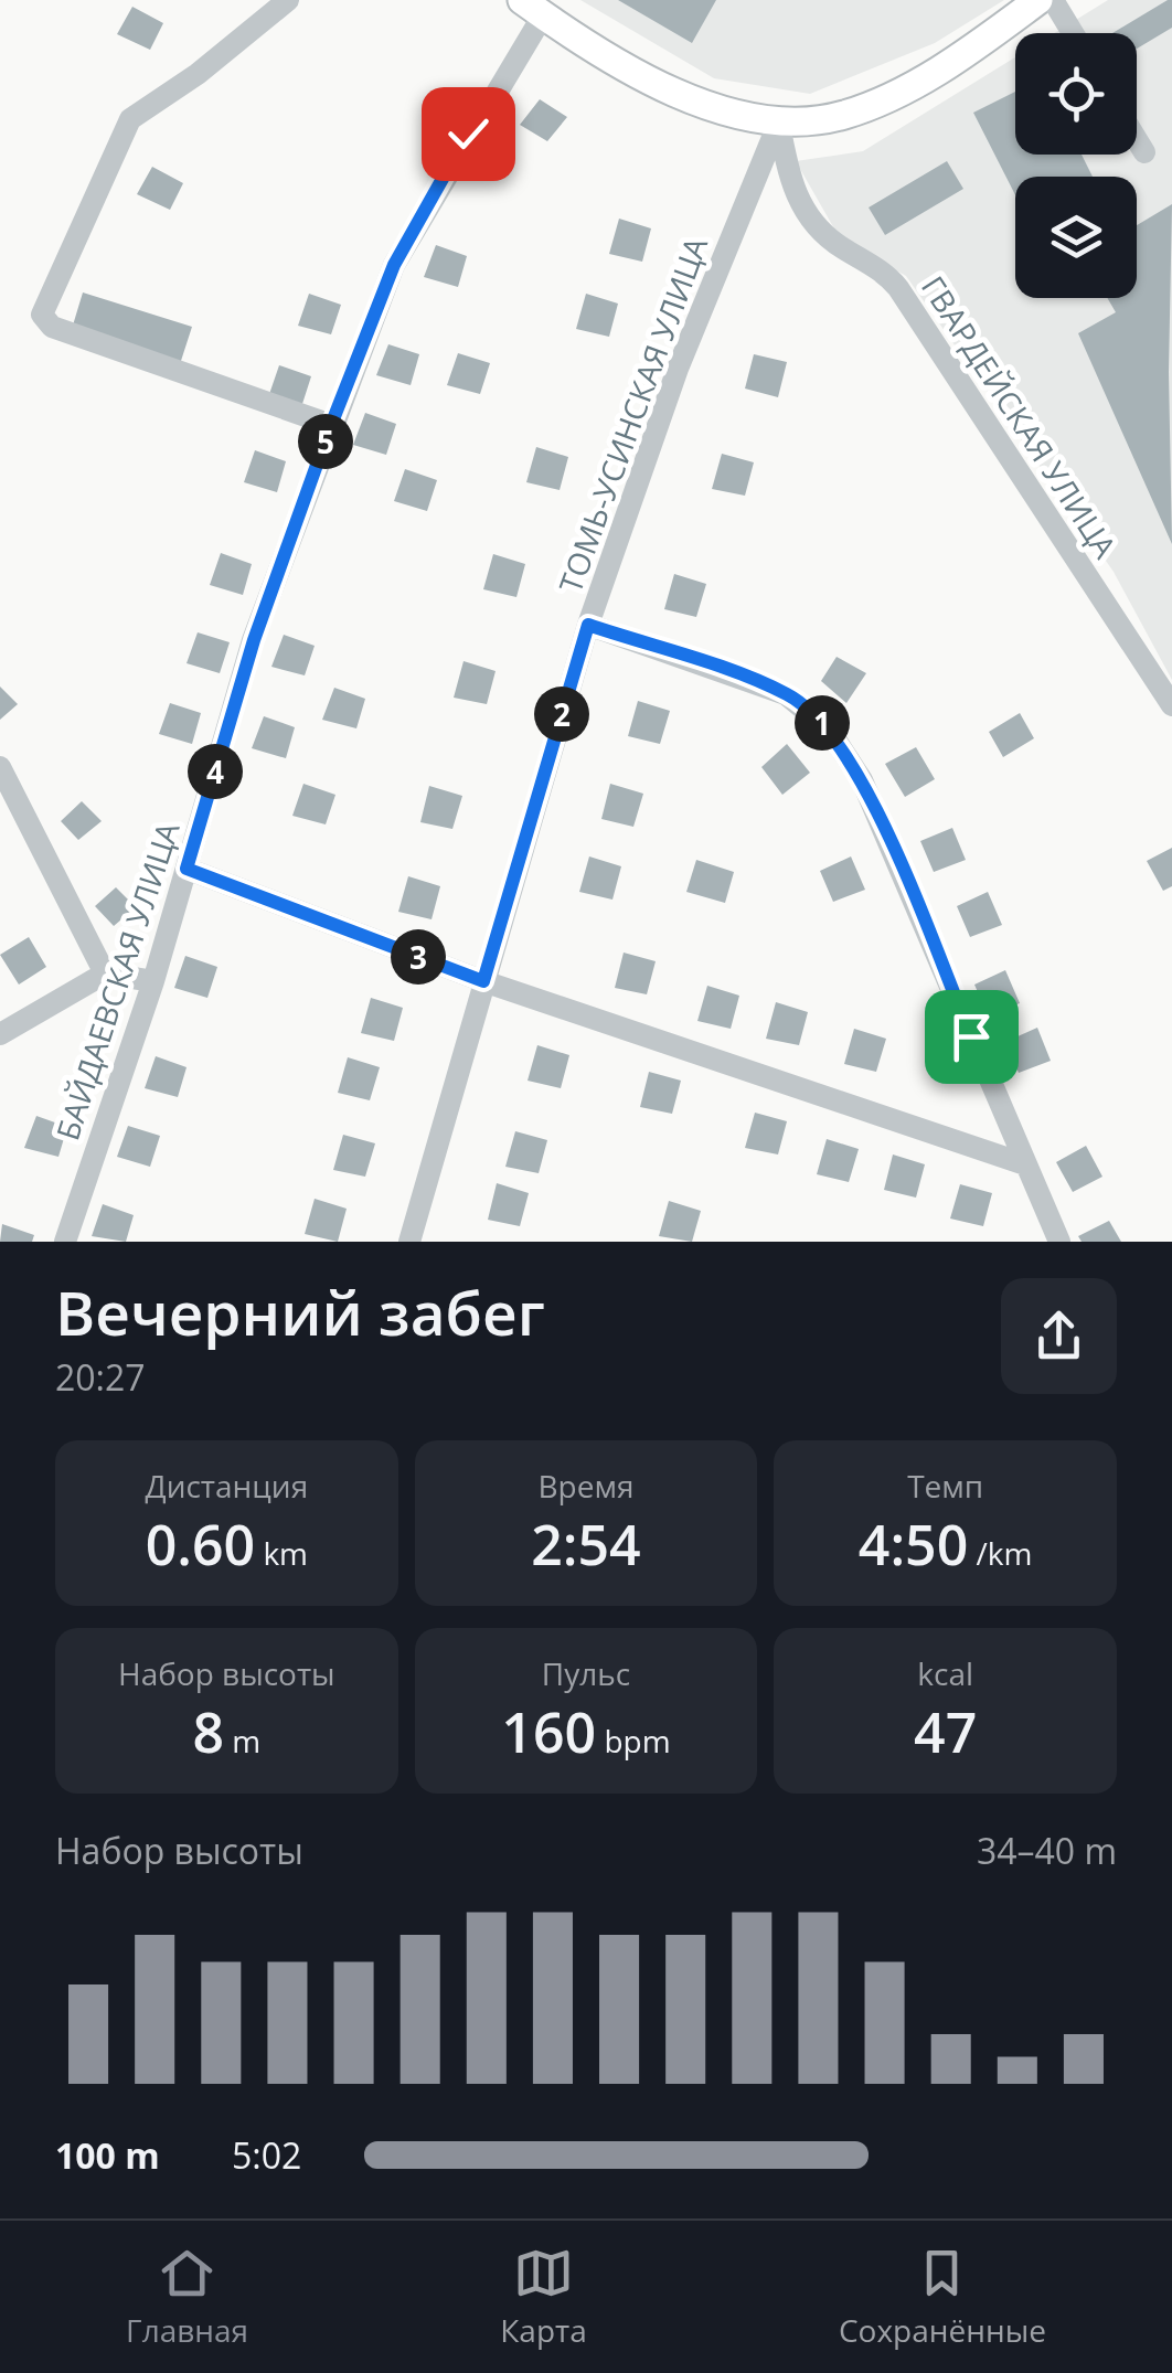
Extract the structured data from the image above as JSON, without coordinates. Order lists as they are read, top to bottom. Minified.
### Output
{"streets":{"street":["ТОМЬ-УСИНСКАЯ УЛИЦА","ГВАРДЕЙСКАЯ УЛИЦА","БАЙДАЕВСКАЯ УЛИЦА"]},"crossings":[["ТОМЬ-УСИНСКАЯ УЛИЦА","ГВАРДЕЙСКАЯ УЛИЦА"]],"page":{"pins":["5","2","1","4","3"],"heading":["Вечерний забег","20:27"],"stats":[["Дистанция","0.60 km"],["Время","2:54"],["Темп","4:50 /km"],["Набор высоты","8 m"],["Пульс","160 bpm"],["kcal","47"]],"chart":["Набор высоты","34–40 m"],"list":[{"name":"100 m","note":"5:02"}],"tabs":["Главная","Карта","Сохранённые"]}}
